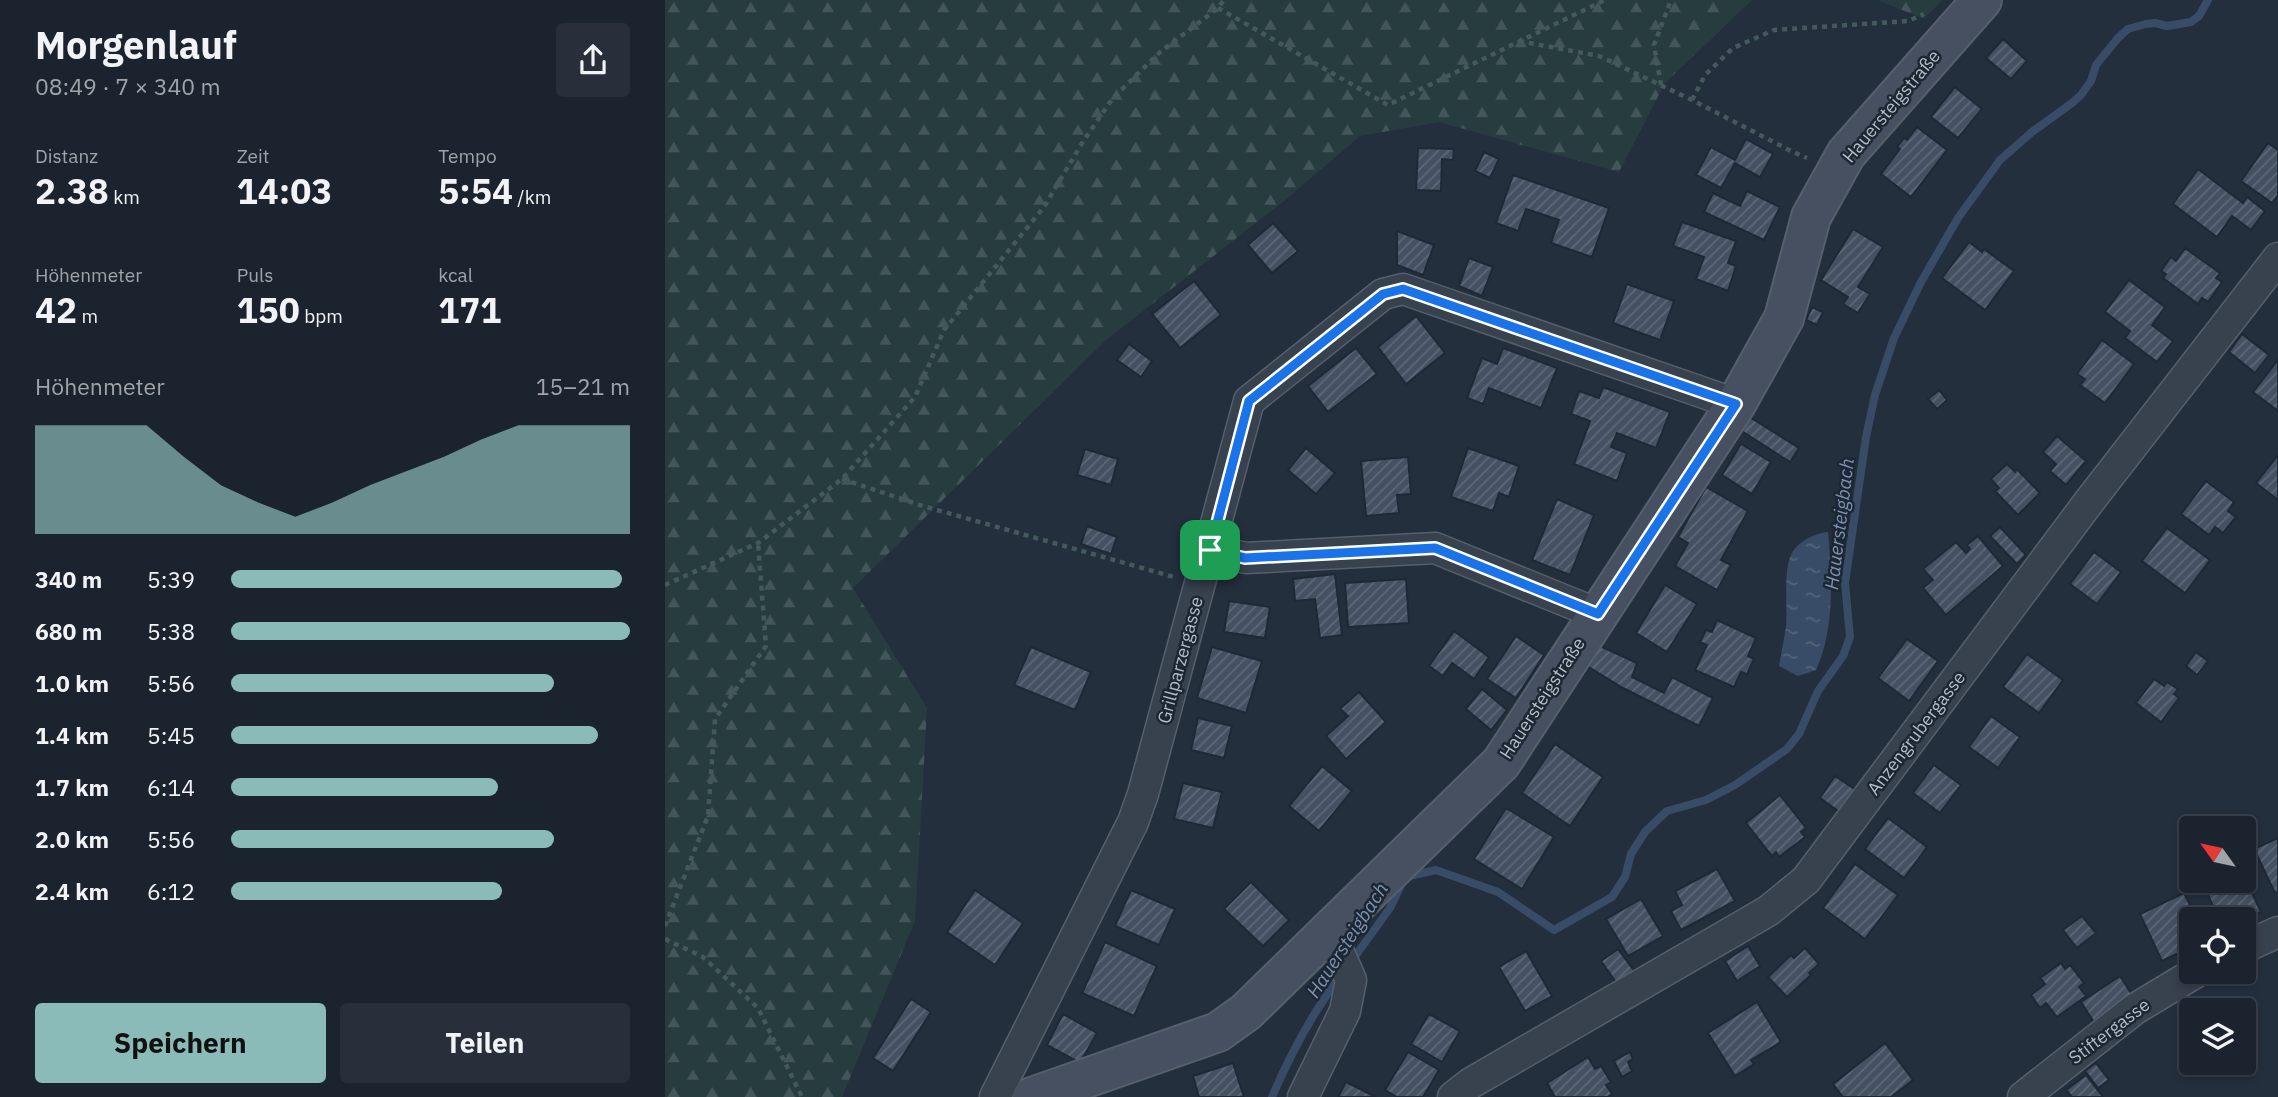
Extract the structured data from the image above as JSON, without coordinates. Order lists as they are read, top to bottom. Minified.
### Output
{"streets":{"street":["Hauersteigstraße","Grillparzergasse","Anzengrubergasse","Stiftergasse"]},"crossings":[["Hauersteigstraße","Grillparzergasse"]],"water":["Hauersteigbach"],"north":"top left","page":{"heading":["Morgenlauf","08:49 · 7 × 340 m"],"stats":[["Distanz","2.38 km"],["Zeit","14:03"],["Tempo","5:54 /km"],["Höhenmeter","42 m"],["Puls","150 bpm"],["kcal","171"]],"chart":["Höhenmeter","15–21 m"],"list":[{"name":"340 m","note":"5:39"},{"name":"680 m","note":"5:38"},{"name":"1.0 km","note":"5:56"},{"name":"1.4 km","note":"5:45"},{"name":"1.7 km","note":"6:14"},{"name":"2.0 km","note":"5:56"},{"name":"2.4 km","note":"6:12"}],"buttons":["Speichern","Teilen"]}}
